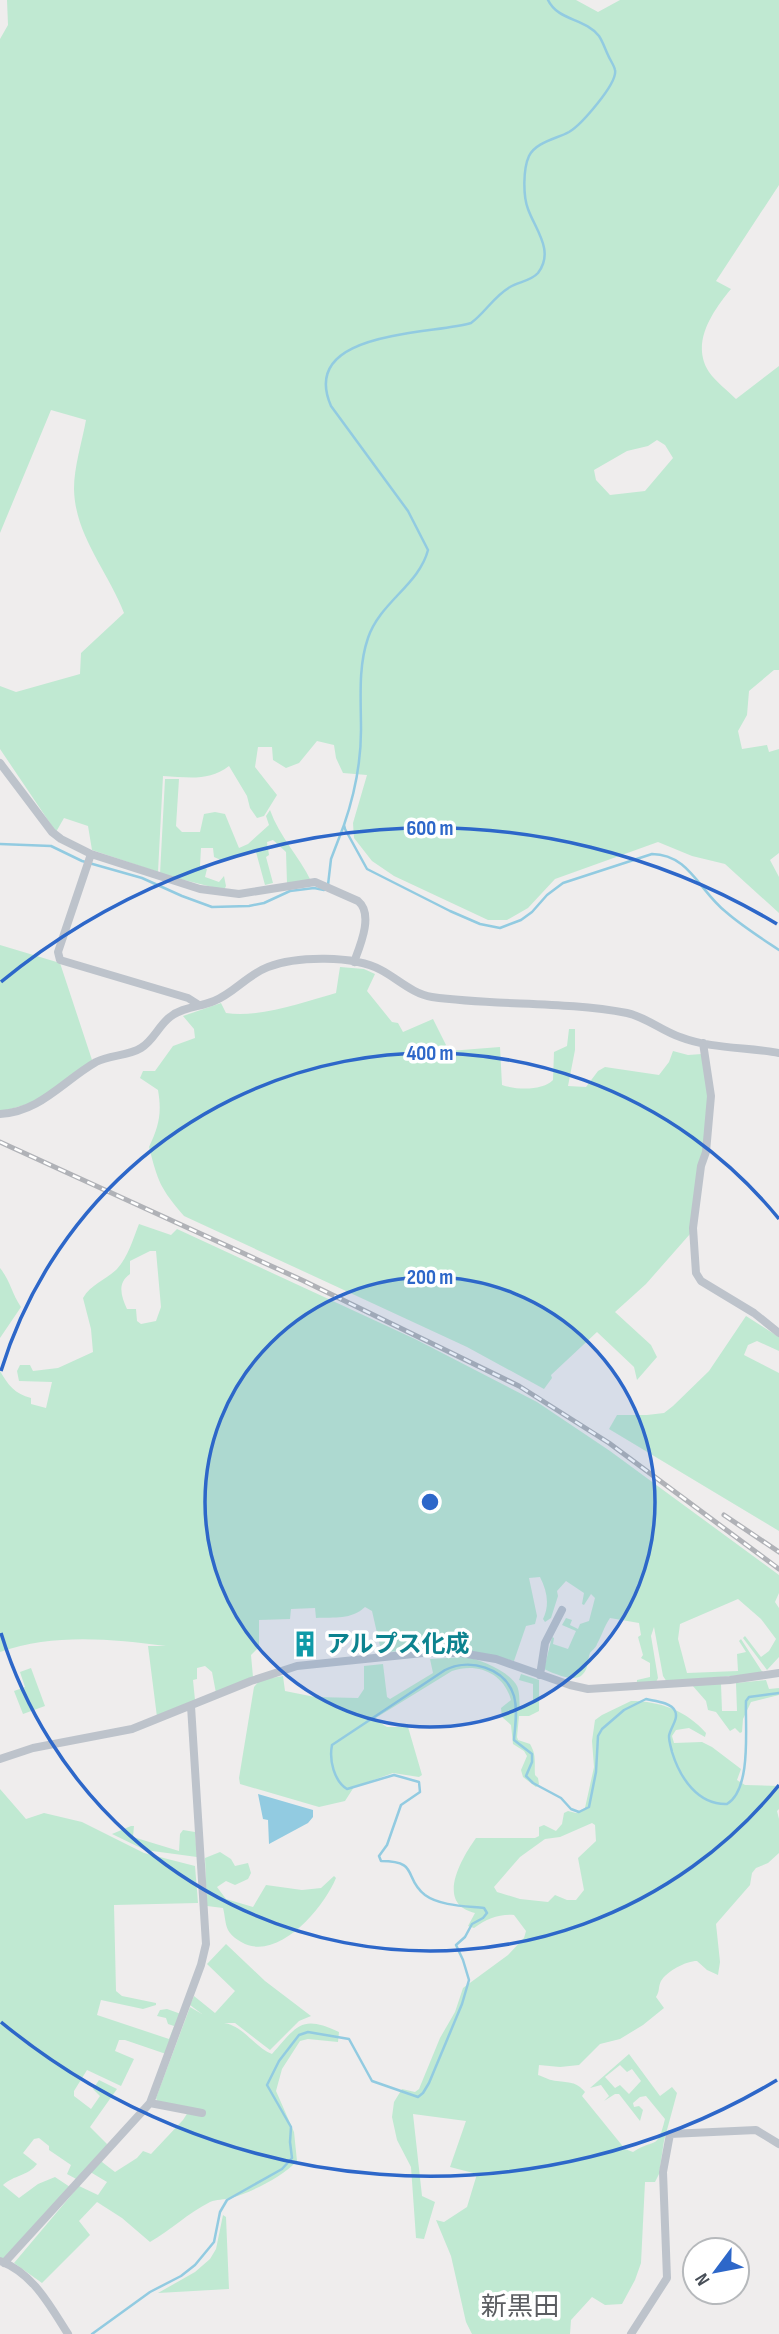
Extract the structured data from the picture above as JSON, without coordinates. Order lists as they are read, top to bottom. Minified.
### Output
{"districts":["新黒田"],"places":{"building":["アルプス化成"]},"north":"bottom left","rings":["600 m","400 m","200 m"]}
